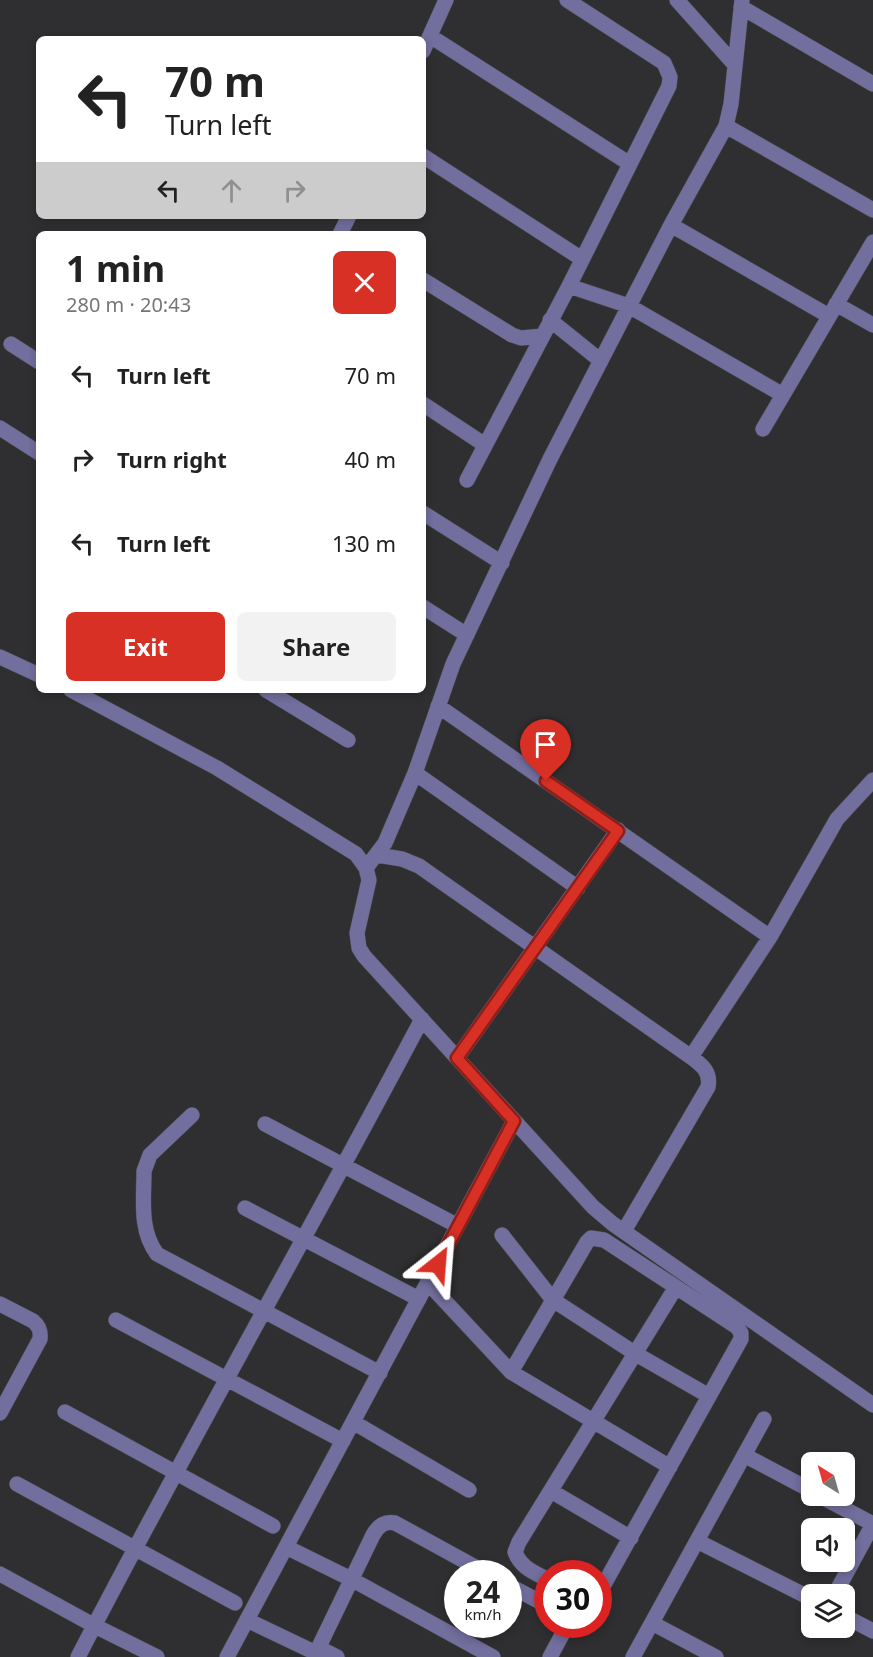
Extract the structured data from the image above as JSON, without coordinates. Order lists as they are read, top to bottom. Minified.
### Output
{"north":"top left","page":{"turn":["70 m","Turn left"],"heading":["1 min","280 m · 20:43"],"list":[{"name":"Turn left","value":"70 m"},{"name":"Turn right","value":"40 m"},{"name":"Turn left","value":"130 m"}],"buttons":["Exit","Share"],"speed":"24 km/h","limit":"30"}}
